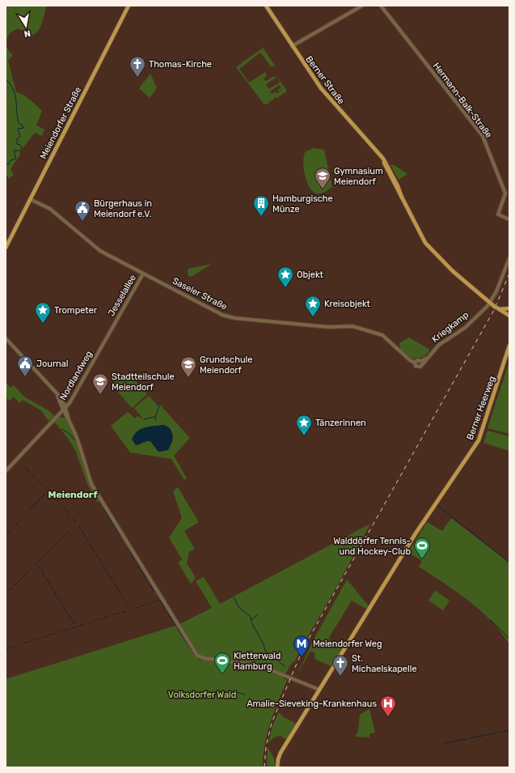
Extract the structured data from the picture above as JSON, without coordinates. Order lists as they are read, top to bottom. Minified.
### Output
{"streets":{"main road":["Berner Straße","Meiendorfer Straße","Berner Heerweg"],"street":["Hermann-Balk-Straße","Saseler Straße","Jesselallee","Kriegkamp","Nordlandweg"]},"crossings":[["Berner Straße","Kriegkamp"],["Meiendorfer Straße","Saseler Straße"],["Saseler Straße","Jesselallee"],["Saseler Straße","Kriegkamp"],["Jesselallee","Nordlandweg"]],"districts":["Meiendorf"],"parks":["Volksdorfer Wald"],"places":{"church":["Thomas-Kirche","St. Michaelskapelle"],"school or university":["Gymnasium Meiendorf","Grundschule Meiendorf","Stadtteilschule Meiendorf"],"building":["Hamburgische Münze"],"public building":["Bürgerhaus in Meiendorf e.V.","Journal"],"place":["Objekt","Kreisobjekt","Trompeter","Tänzerinnen"],"sports":["Walddörfer Tennis- und Hockey-Club","Kletterwald Hamburg"],"metro station":["Meiendorfer Weg"],"hospital":["Amalie-Sieveking-Krankenhaus"]},"north":"bottom"}
